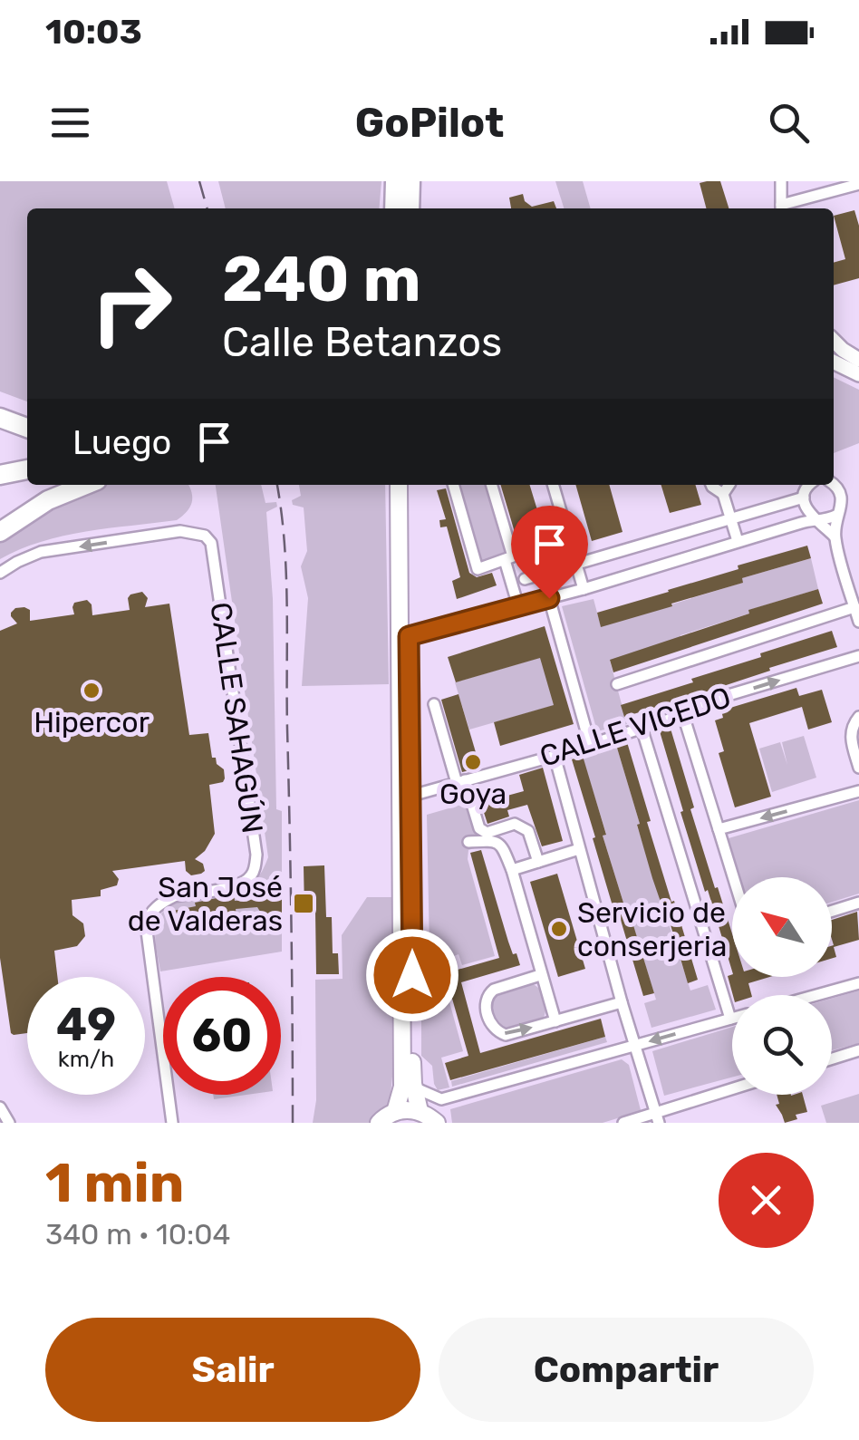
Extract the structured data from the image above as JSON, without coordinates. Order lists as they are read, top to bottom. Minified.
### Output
{"streets":{"street":["CALLE SAHAGÚN","CALLE VICEDO"]},"places":{"other":["Hipercor","Goya","Servicio de conserjeria"],"transit":["San José de Valderas"]},"north":"top left","page":{"status":"10:03","header":"GoPilot","turn":["240 m","Calle Betanzos"],"then":"Luego","speed":"49 km/h","limit":"60","heading":["1 min","340 m · 10:04"],"buttons":["Salir","Compartir"]}}
